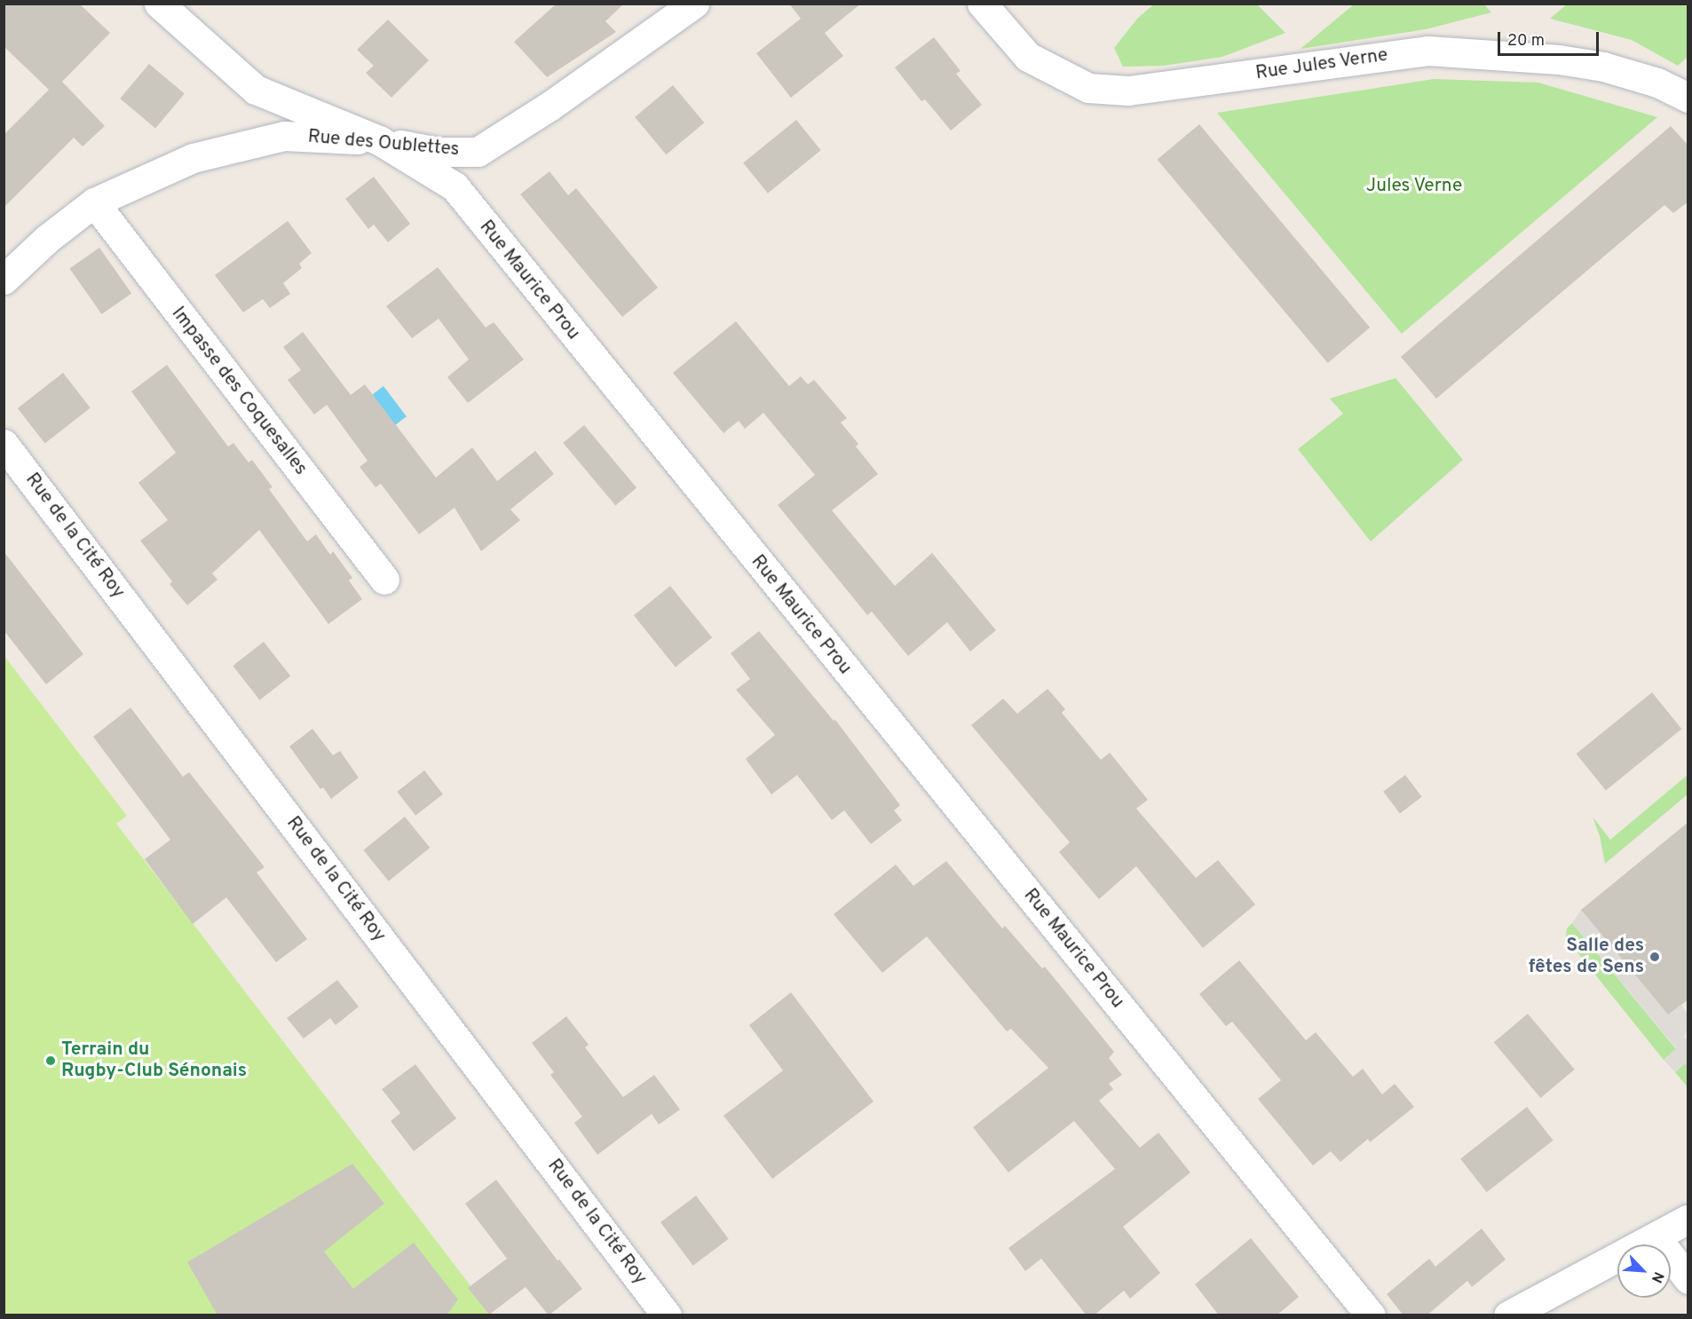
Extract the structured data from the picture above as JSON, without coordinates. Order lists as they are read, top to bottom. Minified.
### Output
{"streets":{"street":["Rue Jules Verne","Rue des Oublettes","Rue Maurice Prou","Impasse des Coquesalles","Rue de la Cité Roy"]},"crossings":[["Rue des Oublettes","Rue Maurice Prou"],["Rue des Oublettes","Impasse des Coquesalles"]],"parks":["Jules Verne"],"places":["Salle des fêtes de Sens","Terrain du Rugby-Club Sénonais"],"scale_bar":"20 m","north":"bottom right"}
